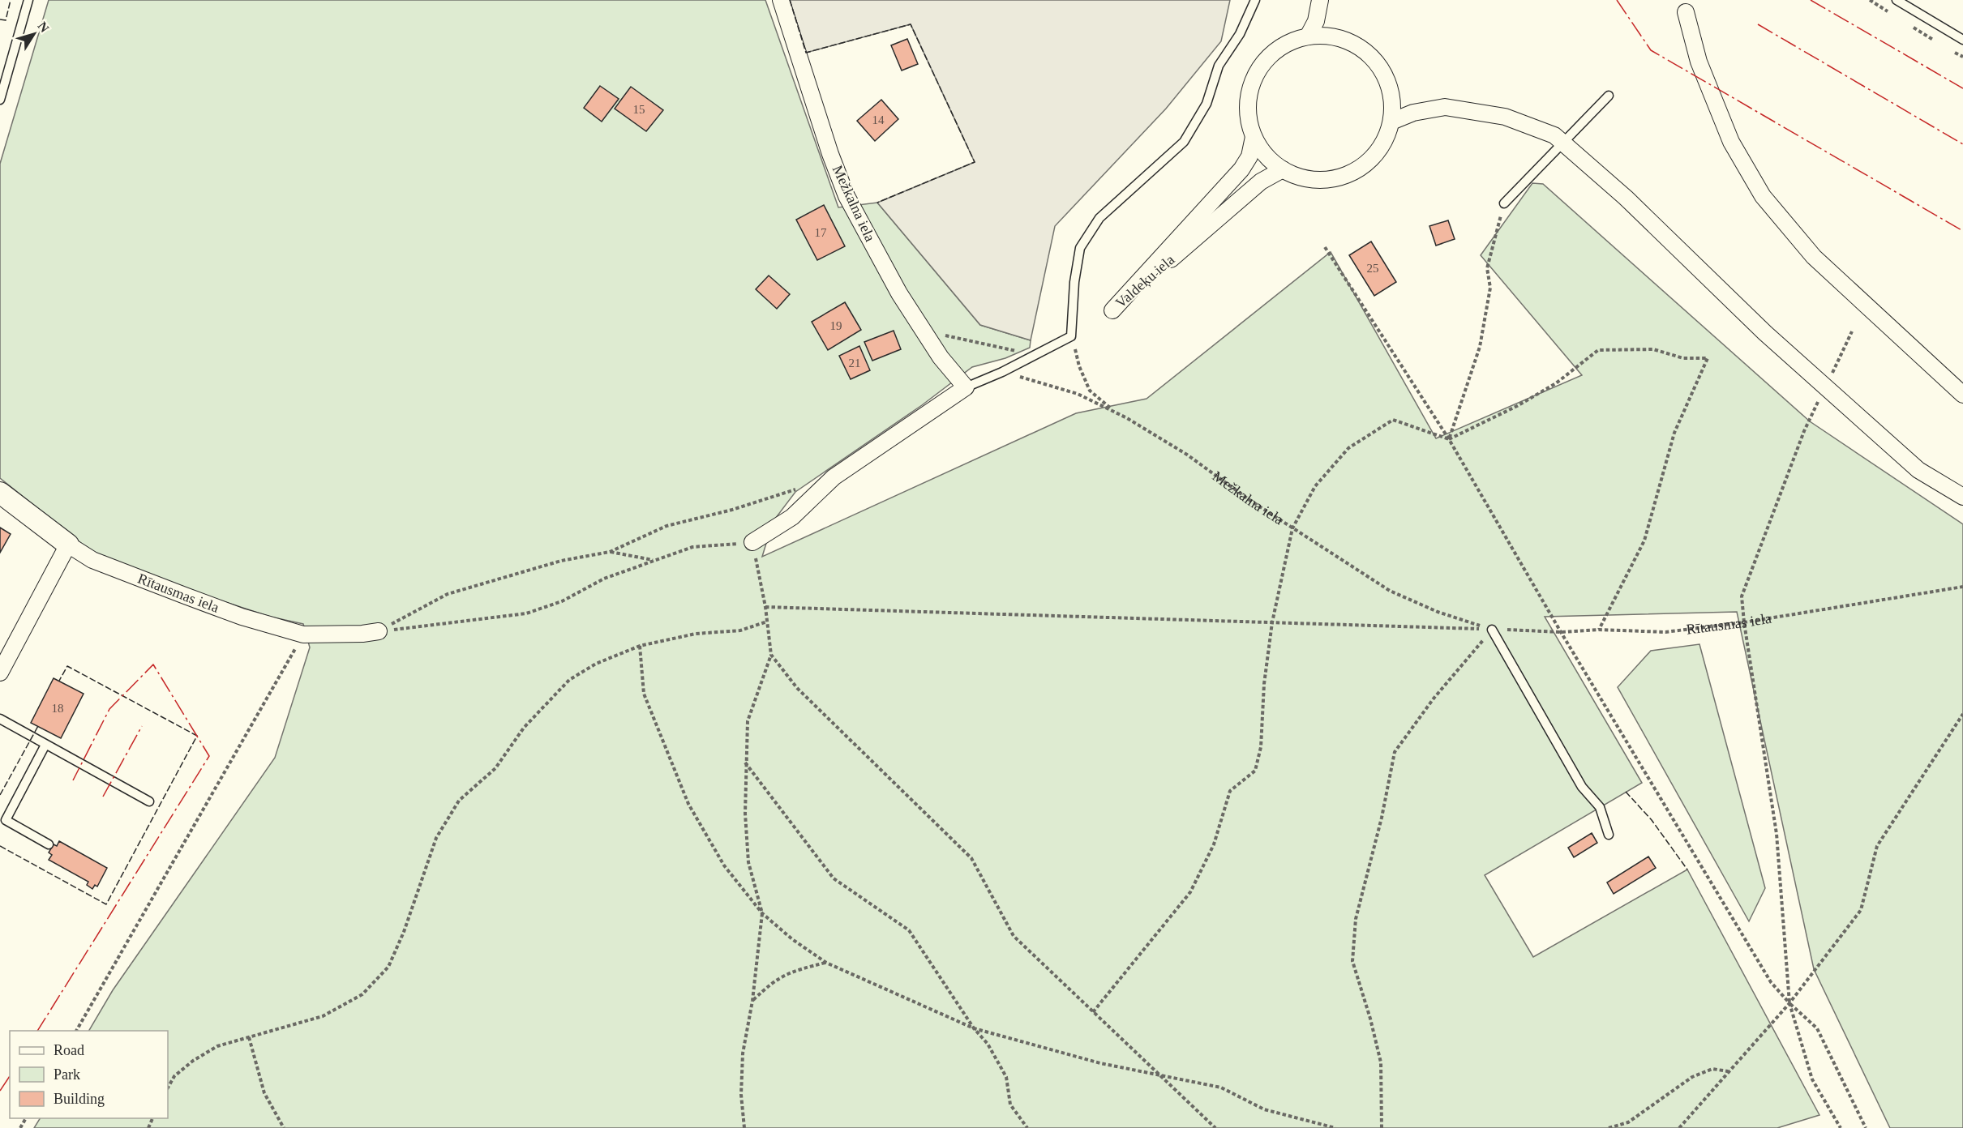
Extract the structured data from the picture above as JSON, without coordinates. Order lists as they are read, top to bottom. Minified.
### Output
{"streets":{"street":["Mežkalna iela","Valdeķu iela","Rītausmas iela"]},"crossings":[["Mežkalna iela","Rītausmas iela"]],"house_numbers":["15","14","17","25","19","21","18"],"legend":["Road","Park","Building"],"north":"top right"}
